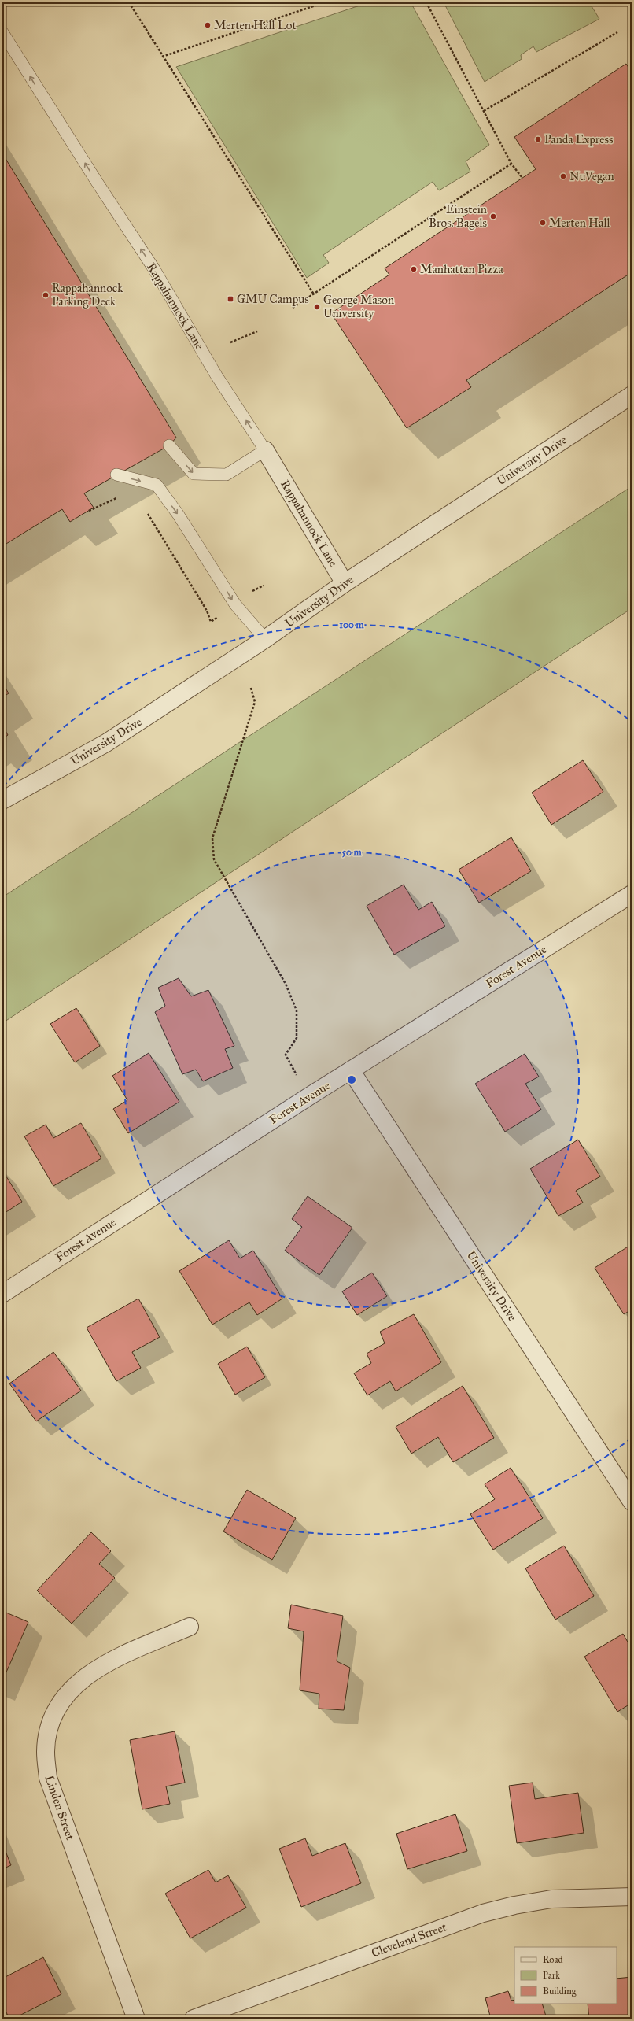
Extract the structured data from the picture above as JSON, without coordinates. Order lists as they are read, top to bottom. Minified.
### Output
{"streets":{"street":["Rappahannock Lane","University Drive","Forest Avenue","Linden Street","Cleveland Street"]},"crossings":[["Rappahannock Lane","University Drive"],["University Drive","Forest Avenue"]],"one_way":["Rappahannock Lane"],"places":{"other":["Merten Hall Lot","Panda Express","NuVegan","Einstein Bros. Bagels","Merten Hall","Manhattan Pizza","Rappahannock Parking Deck","George Mason University"],"transit":["GMU Campus"]},"legend":["Road","Park","Building"],"rings":["100 m","50 m"]}
